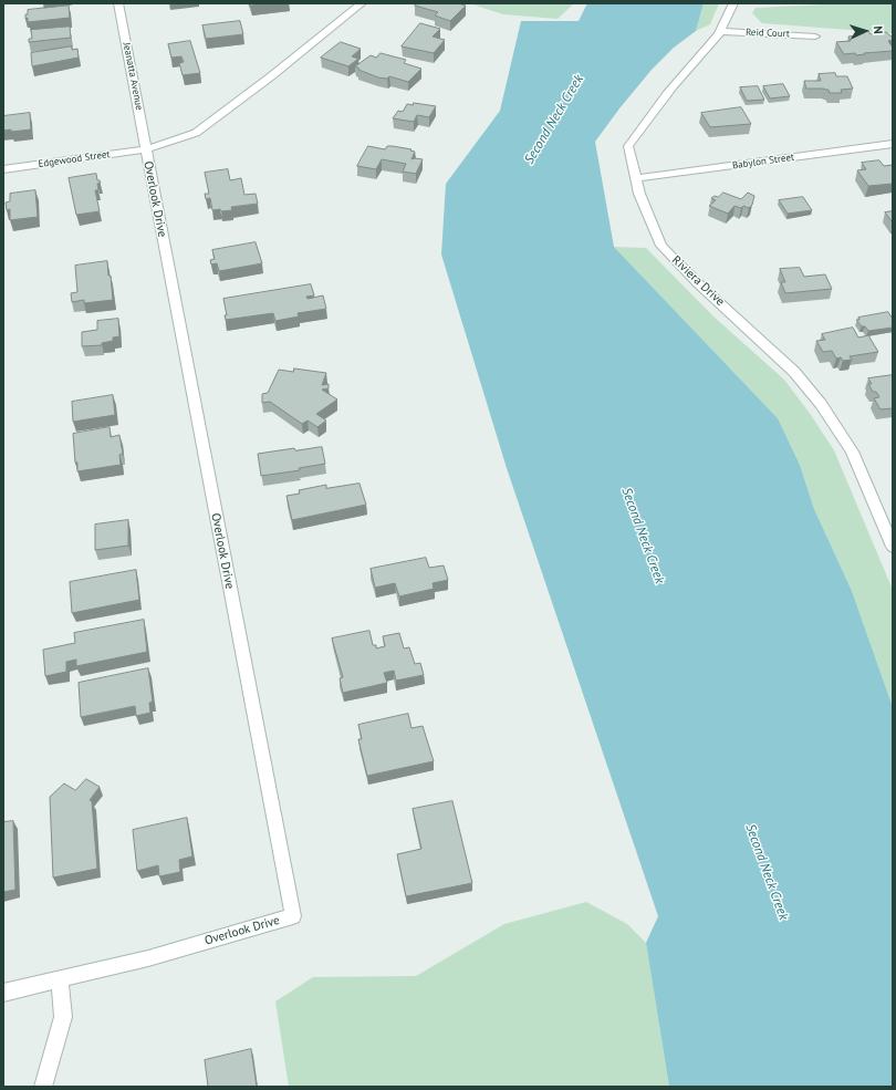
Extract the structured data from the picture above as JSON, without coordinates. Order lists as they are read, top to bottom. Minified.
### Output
{"streets":{"street":["Reid Court","Jeanatta Avenue","Edgewood Street","Babylon Street","Overlook Drive","Riviera Drive"]},"crossings":[["Reid Court","Riviera Drive"],["Jeanatta Avenue","Edgewood Street"],["Jeanatta Avenue","Overlook Drive"],["Edgewood Street","Overlook Drive"],["Babylon Street","Riviera Drive"]],"water":["Second Neck Creek"],"north":"right"}
